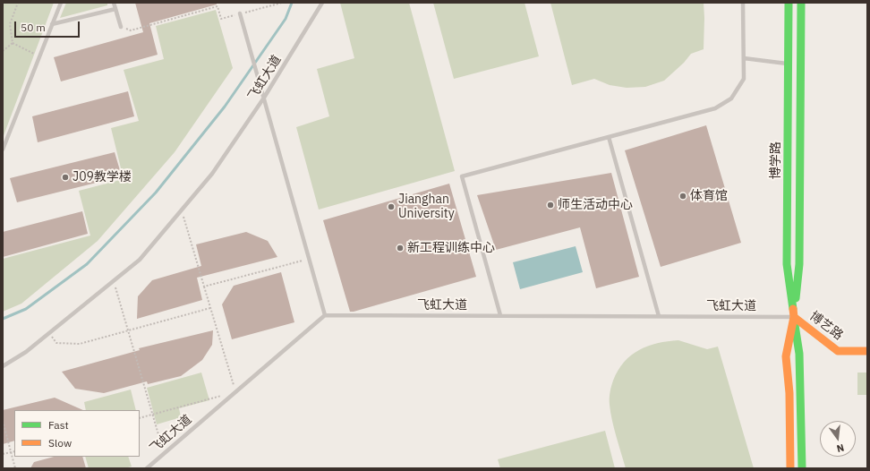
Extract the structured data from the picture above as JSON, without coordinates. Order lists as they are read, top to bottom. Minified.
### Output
{"streets":{"main road":["博学路","博艺路"],"lane":["飞虹大道"]},"crossings":[["飞虹大道","博学路"],["飞虹大道","博艺路"],["博学路","博艺路"]],"places":["J09教学楼","体育馆","师生活动中心","Jianghan University","新工程训练中心"],"legend":["Fast","Slow"],"scale_bar":"50 m","north":"bottom"}
